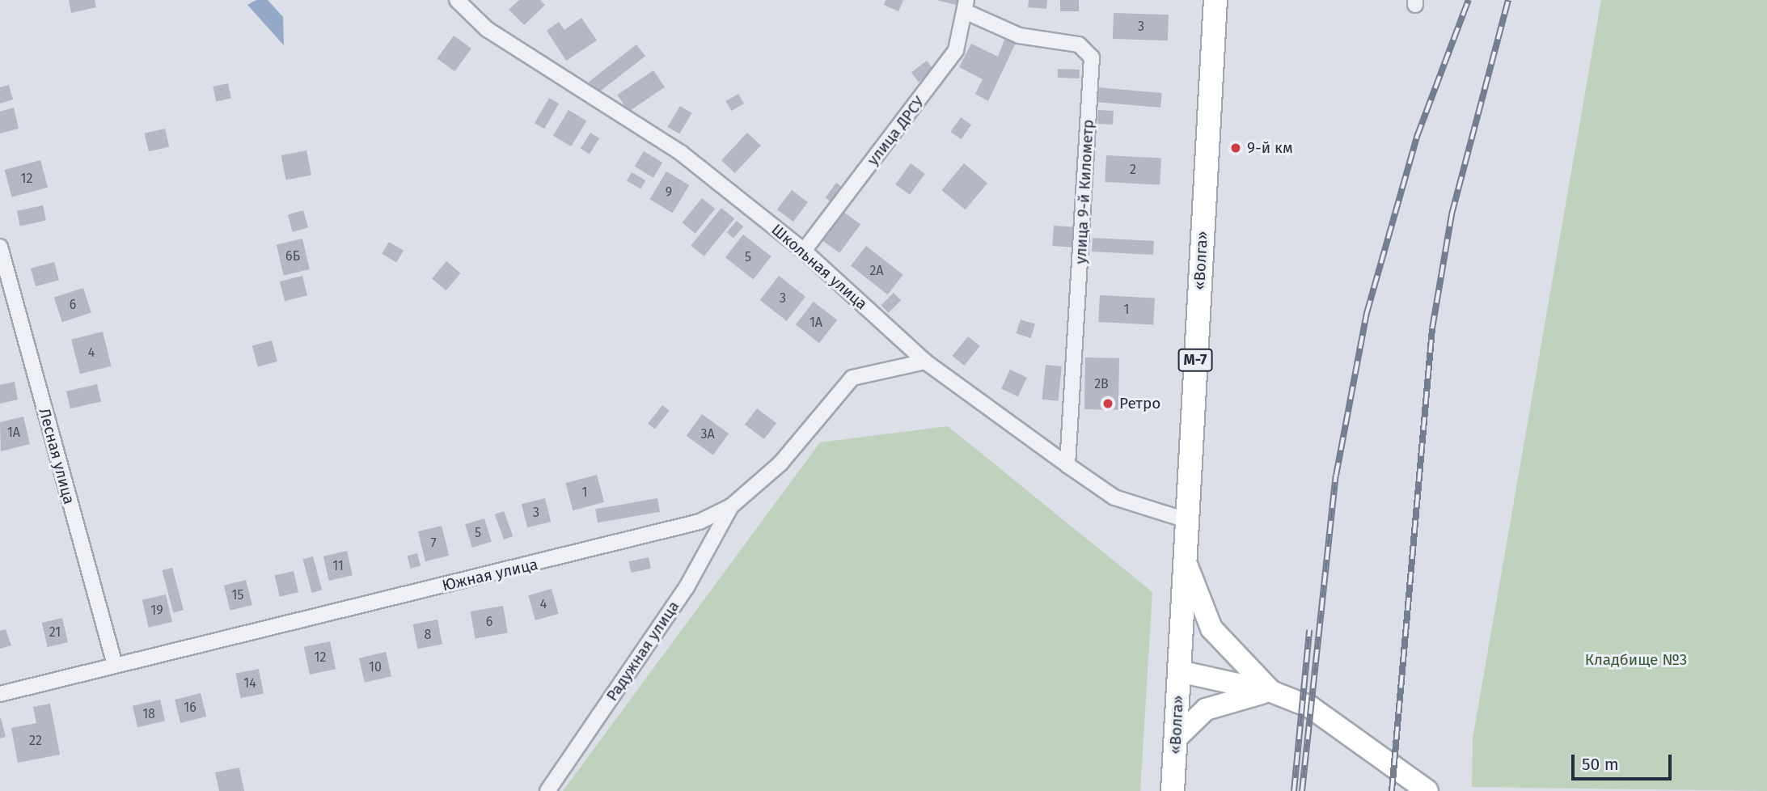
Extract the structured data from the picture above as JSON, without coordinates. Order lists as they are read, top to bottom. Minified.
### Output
{"streets":{"highway":["«Волга»","М-7"],"street":["улица ДРСУ","улица 9-й Километр","Школьная улица","Лесная улица","Южная улица","Радужная улица"]},"crossings":[["улица ДРСУ","улица 9-й Километр"],["улица ДРСУ","Школьная улица"],["улица 9-й Километр","Школьная улица"],["«Волга»","Школьная улица"],["«Волга»","М-7"],["Школьная улица","М-7"],["Школьная улица","Южная улица"],["Лесная улица","Южная улица"],["Южная улица","Радужная улица"]],"parks":["Кладбище №3"],"places":["9-й км","Ретро"],"house_numbers":["3","2","12","9","6Б","5","2А","3","6","1","1А","4","2В","1А","3А","1","3","5","7","11","15","4","19","6","21","8","12","10","14","16","18","22"],"scale_bar":"50 m"}
